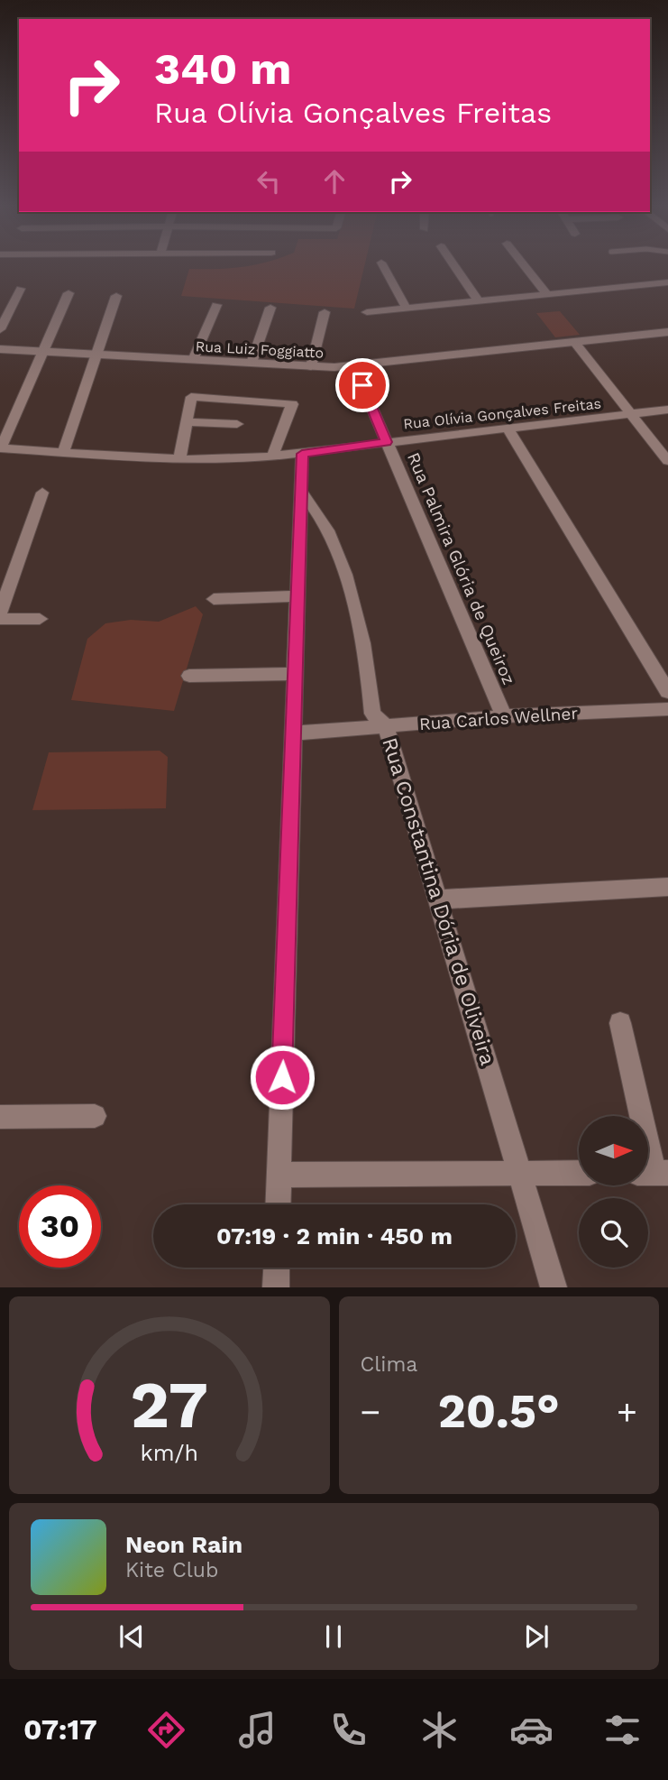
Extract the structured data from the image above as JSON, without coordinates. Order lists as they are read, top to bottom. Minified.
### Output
{"streets":{"street":["Rua Luiz Foggiatto","Rua Olívia Gonçalves Freitas","Rua Palmira Glória de Queiroz","Rua Carlos Wellner","Rua Constantina Dória de Oliveira"]},"crossings":[["Rua Luiz Foggiatto","Rua Palmira Glória de Queiroz"],["Rua Olívia Gonçalves Freitas","Rua Palmira Glória de Queiroz"],["Rua Palmira Glória de Queiroz","Rua Carlos Wellner"],["Rua Carlos Wellner","Rua Constantina Dória de Oliveira"]],"north":"right","page":{"turn":["340 m","Rua Olívia Gonçalves Freitas"],"limit":"30","trip":"07:19 · 2 min · 450 m","tile":"Clima","heat":["−","20.5°","+"],"song":["Neon Rain","Kite Club"],"tabs":"07:17","gauge":["27","km/h"]}}
